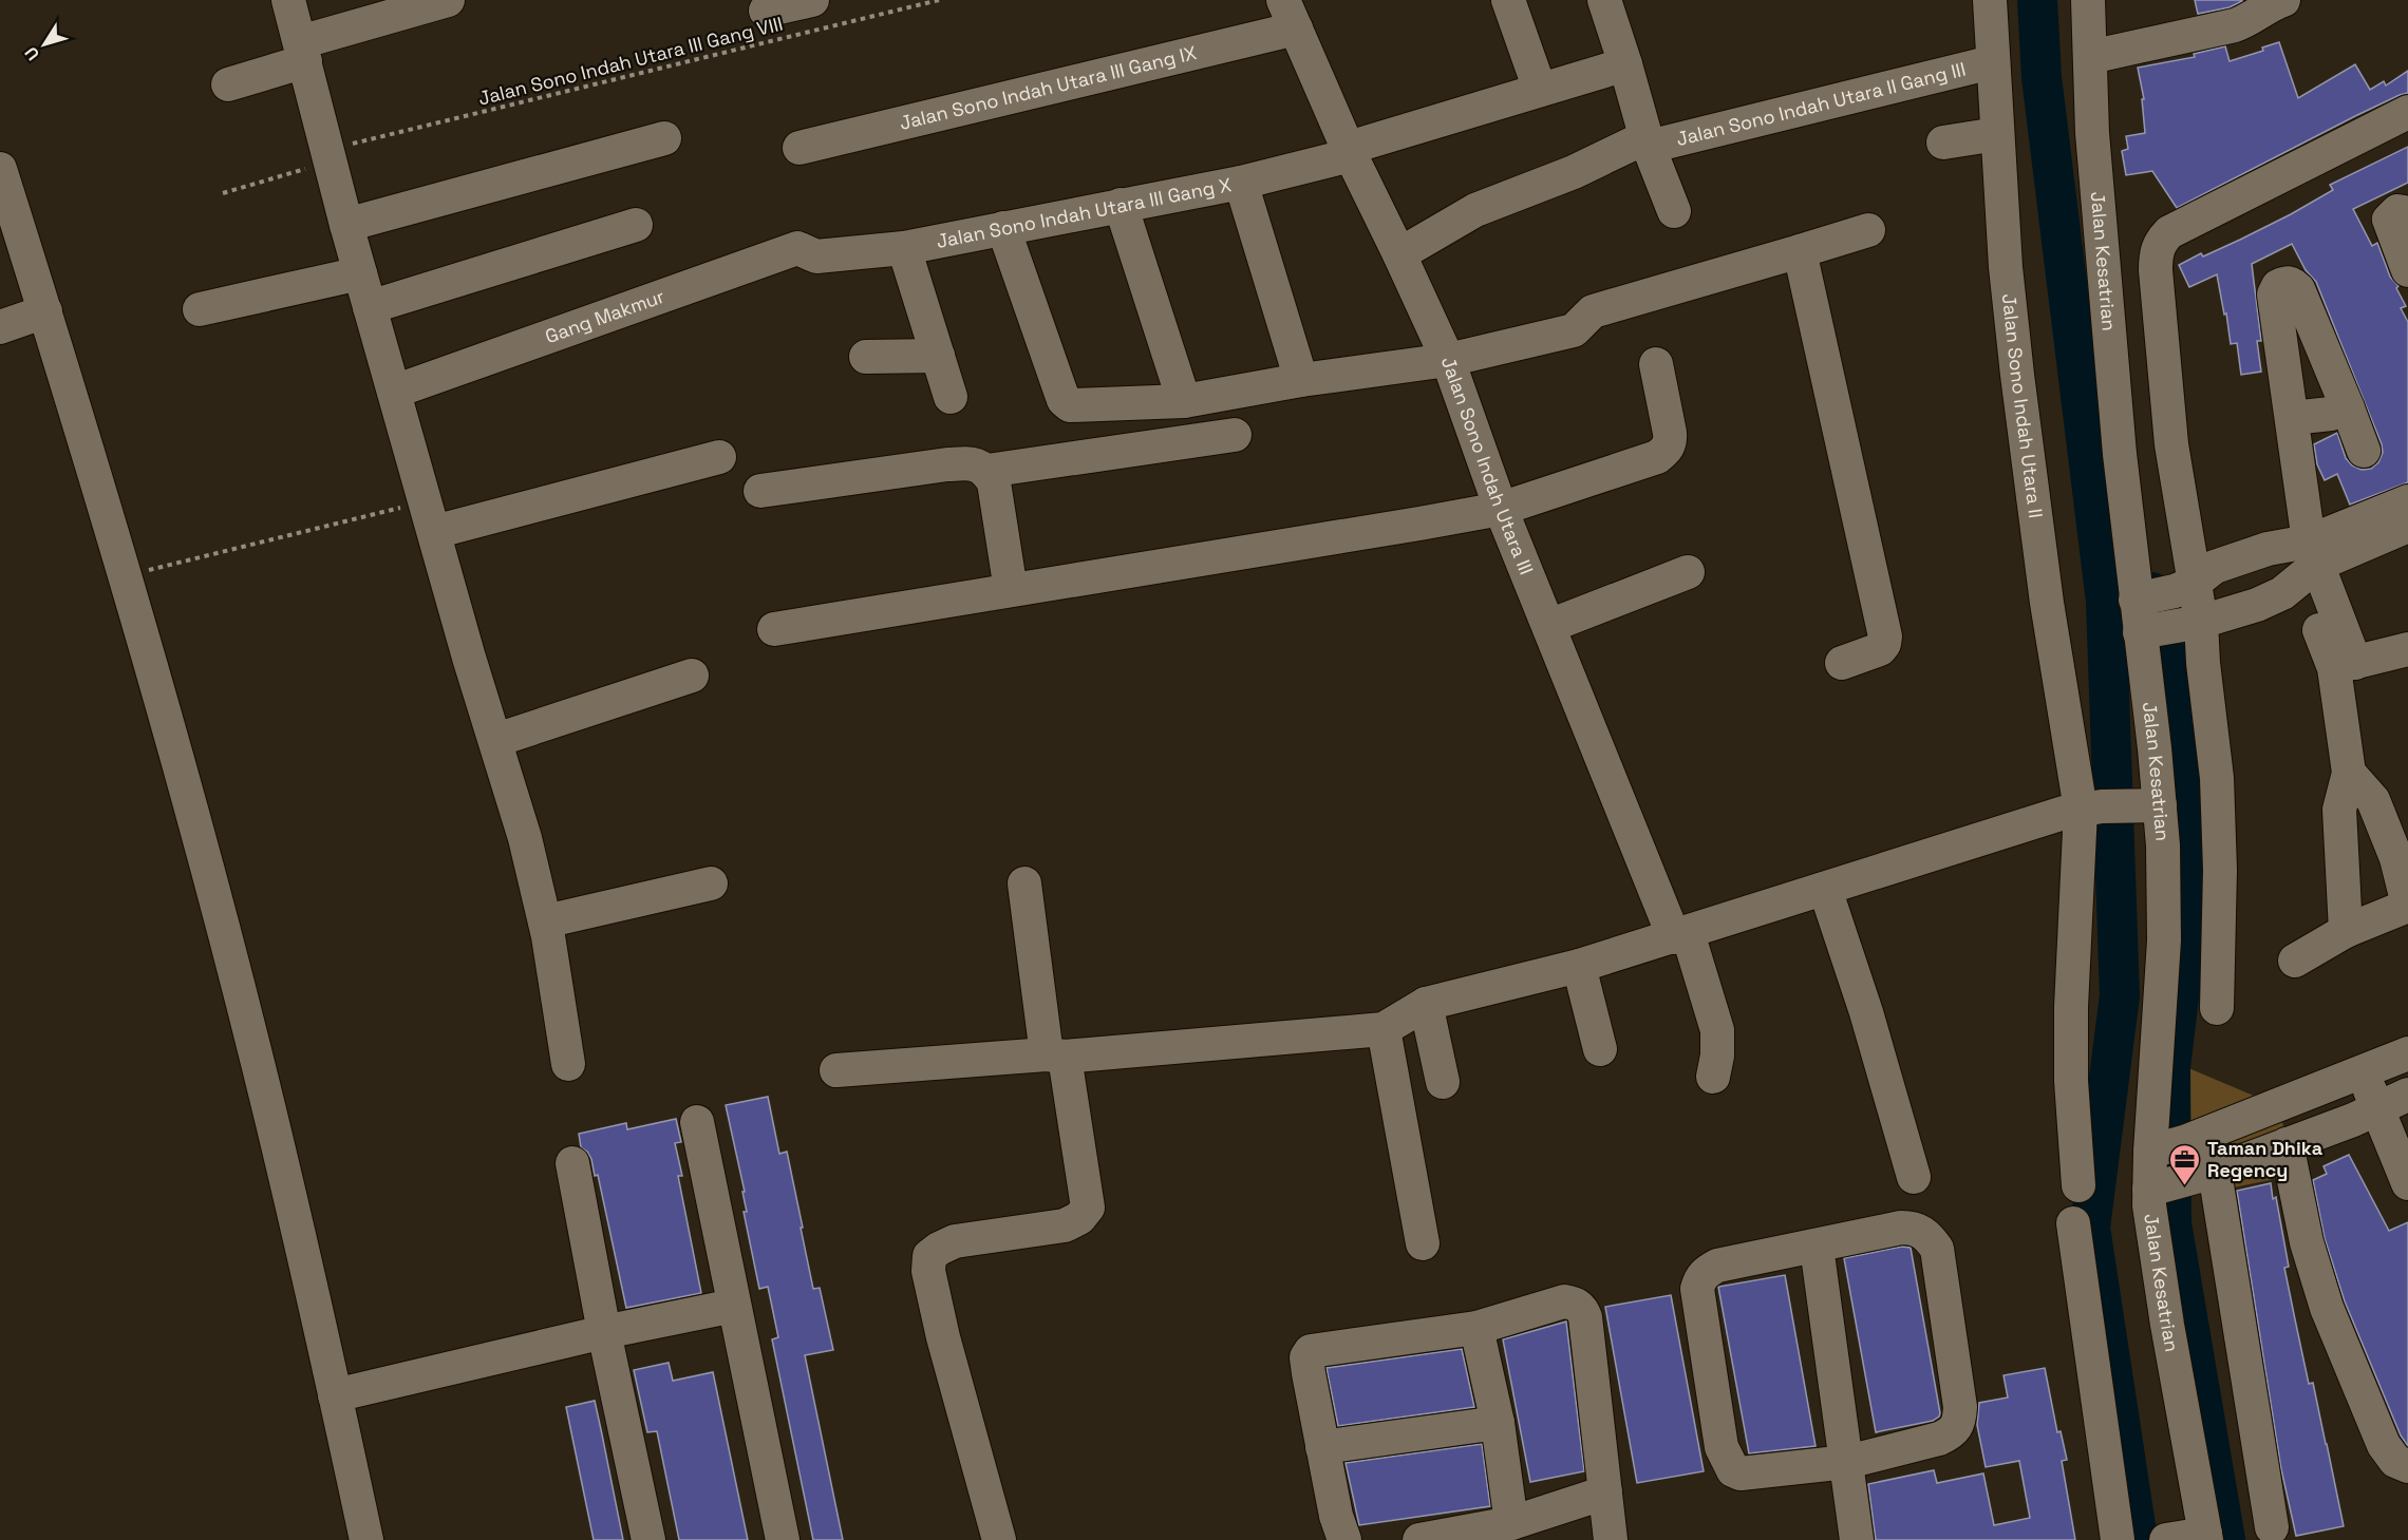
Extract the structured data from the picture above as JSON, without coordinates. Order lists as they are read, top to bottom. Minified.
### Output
{"streets":{"street":["Jalan Sono Indah Utara III Gang IX","Jalan Sono Indah Utara II Gang III","Jalan Sono Indah Utara III Gang X","Jalan Kesatrian","Gang Makmur","Jalan Sono Indah Utara II","Jalan Sono Indah Utara III"],"path":["Jalan Sono Indah Utara III Gang VIII"]},"crossings":[["Jalan Sono Indah Utara III Gang IX","Jalan Sono Indah Utara III"],["Jalan Sono Indah Utara II Gang III","Jalan Sono Indah Utara II"],["Jalan Sono Indah Utara II Gang III","Jalan Sono Indah Utara III"],["Jalan Sono Indah Utara III Gang X","Gang Makmur"],["Jalan Sono Indah Utara III Gang X","Jalan Sono Indah Utara III"]],"places":{"office":["Taman Dhika Regency"]},"north":"bottom left"}
